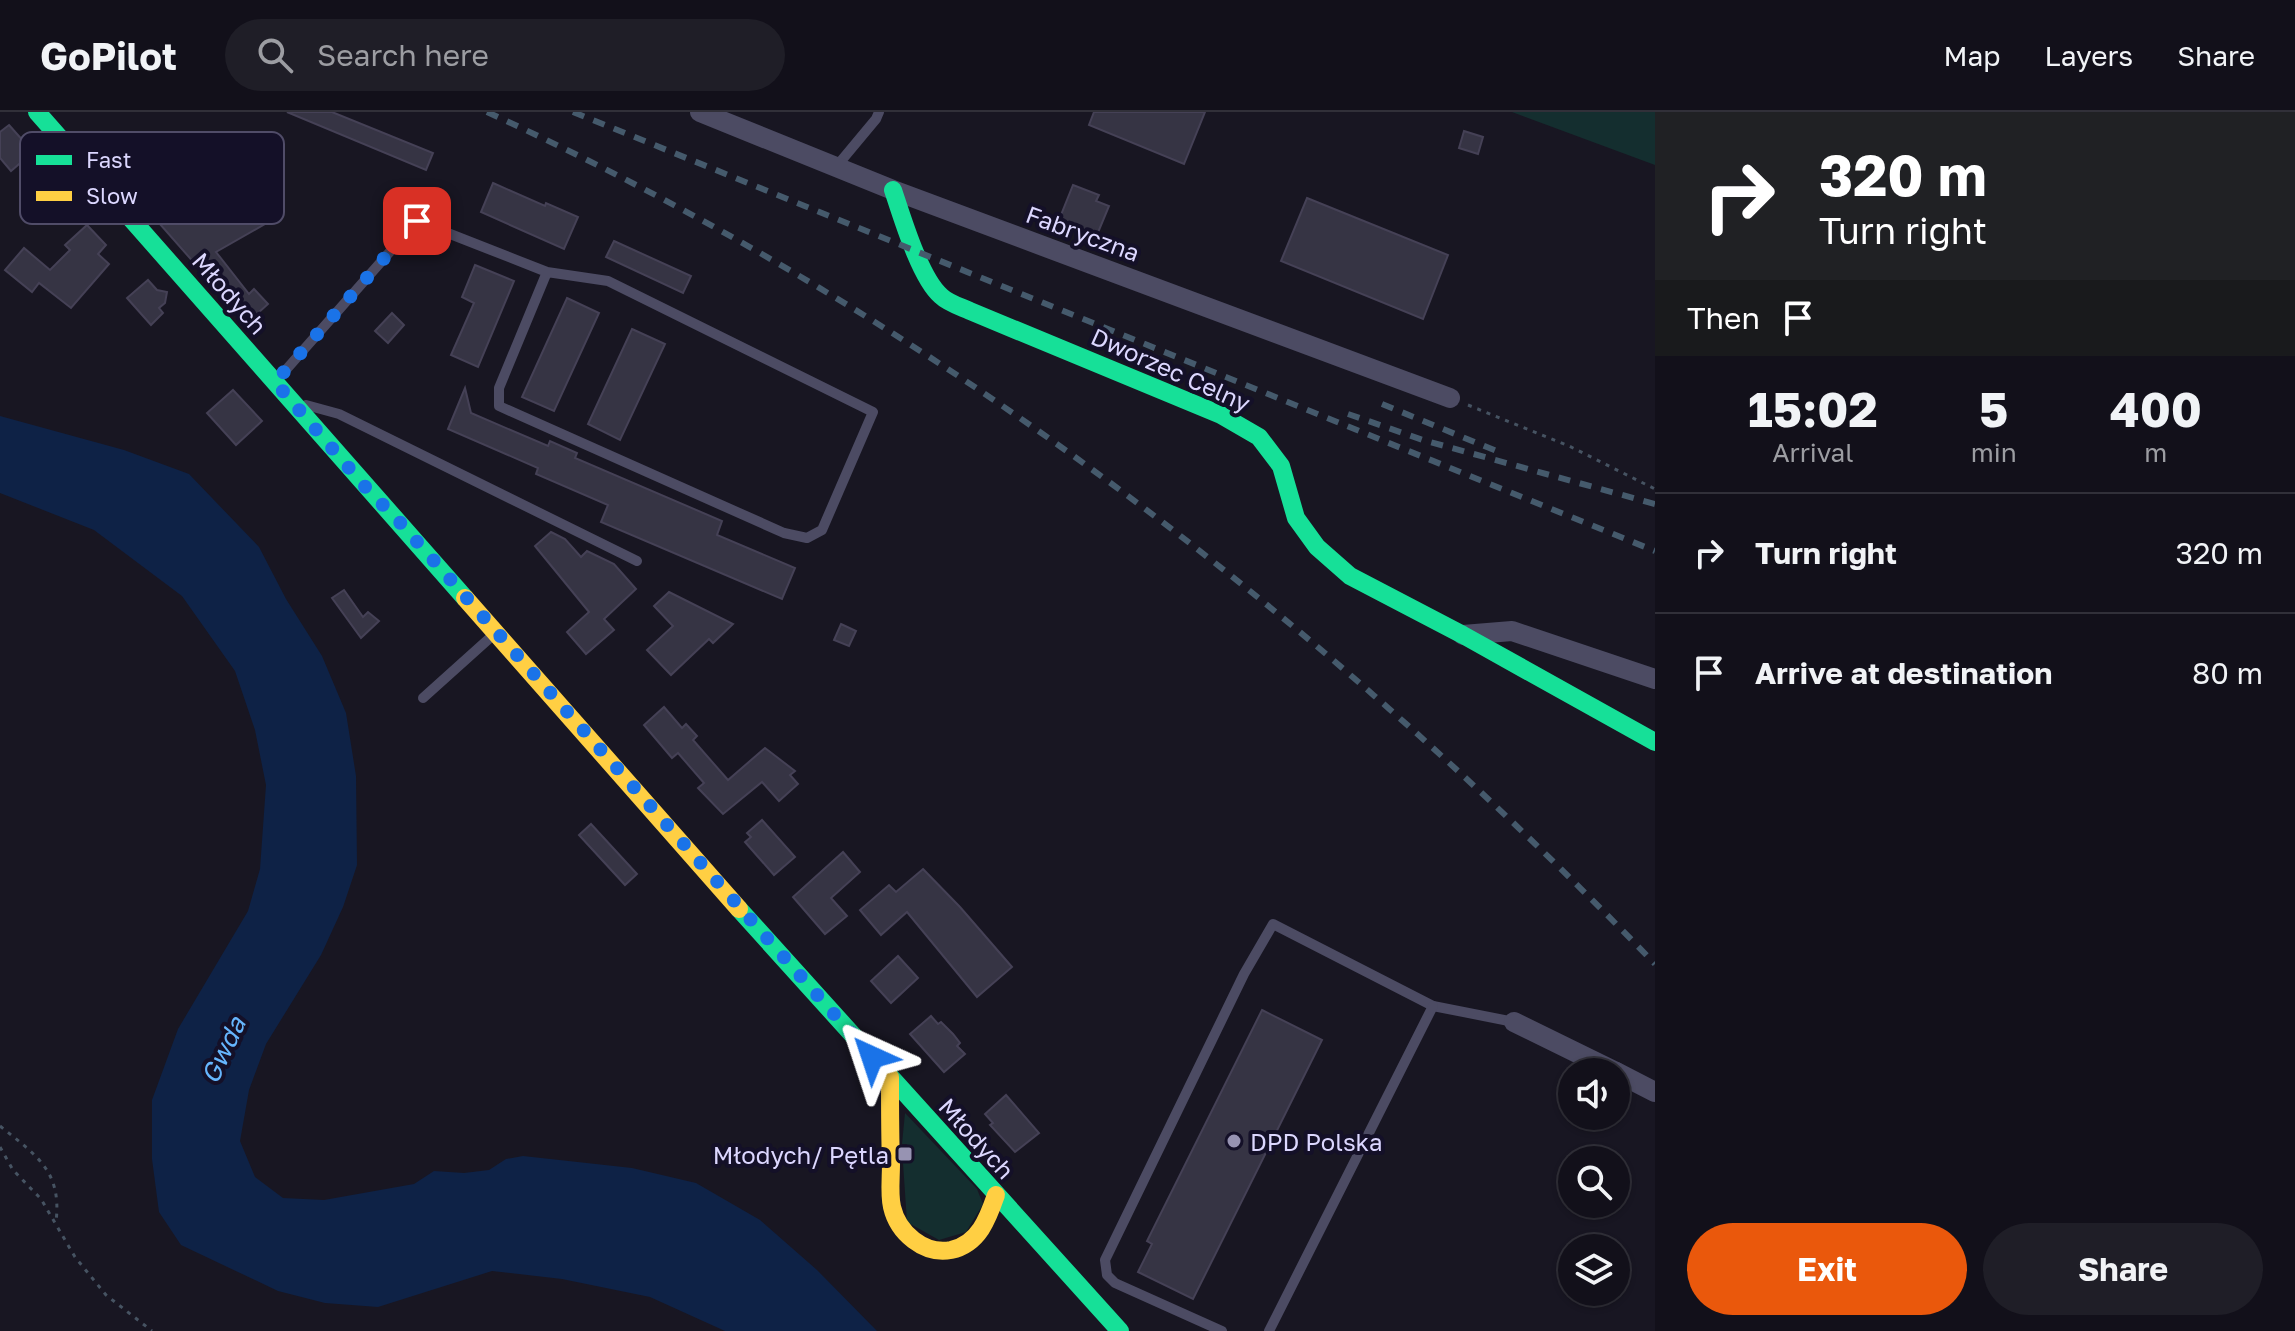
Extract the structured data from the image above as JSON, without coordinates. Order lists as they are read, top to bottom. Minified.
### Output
{"streets":{"street":["Fabryczna","Młodych","Dworzec Celny"]},"crossings":[["Fabryczna","Dworzec Celny"]],"water":["Gwda"],"places":{"other":["DPD Polska"],"transit":["Młodych/ Pętla"]},"legend":["Fast","Slow"],"page":{"header":"GoPilot","search":"Search here","nav":["Map","Layers","Share"],"turn":["320 m","Turn right"],"then":"Then","eta":["15:02","Arrival","5","min","400","m"],"list":[{"name":"Turn right","value":"320 m"},{"name":"Arrive at destination","value":"80 m"}],"buttons":["Exit","Share"]}}
